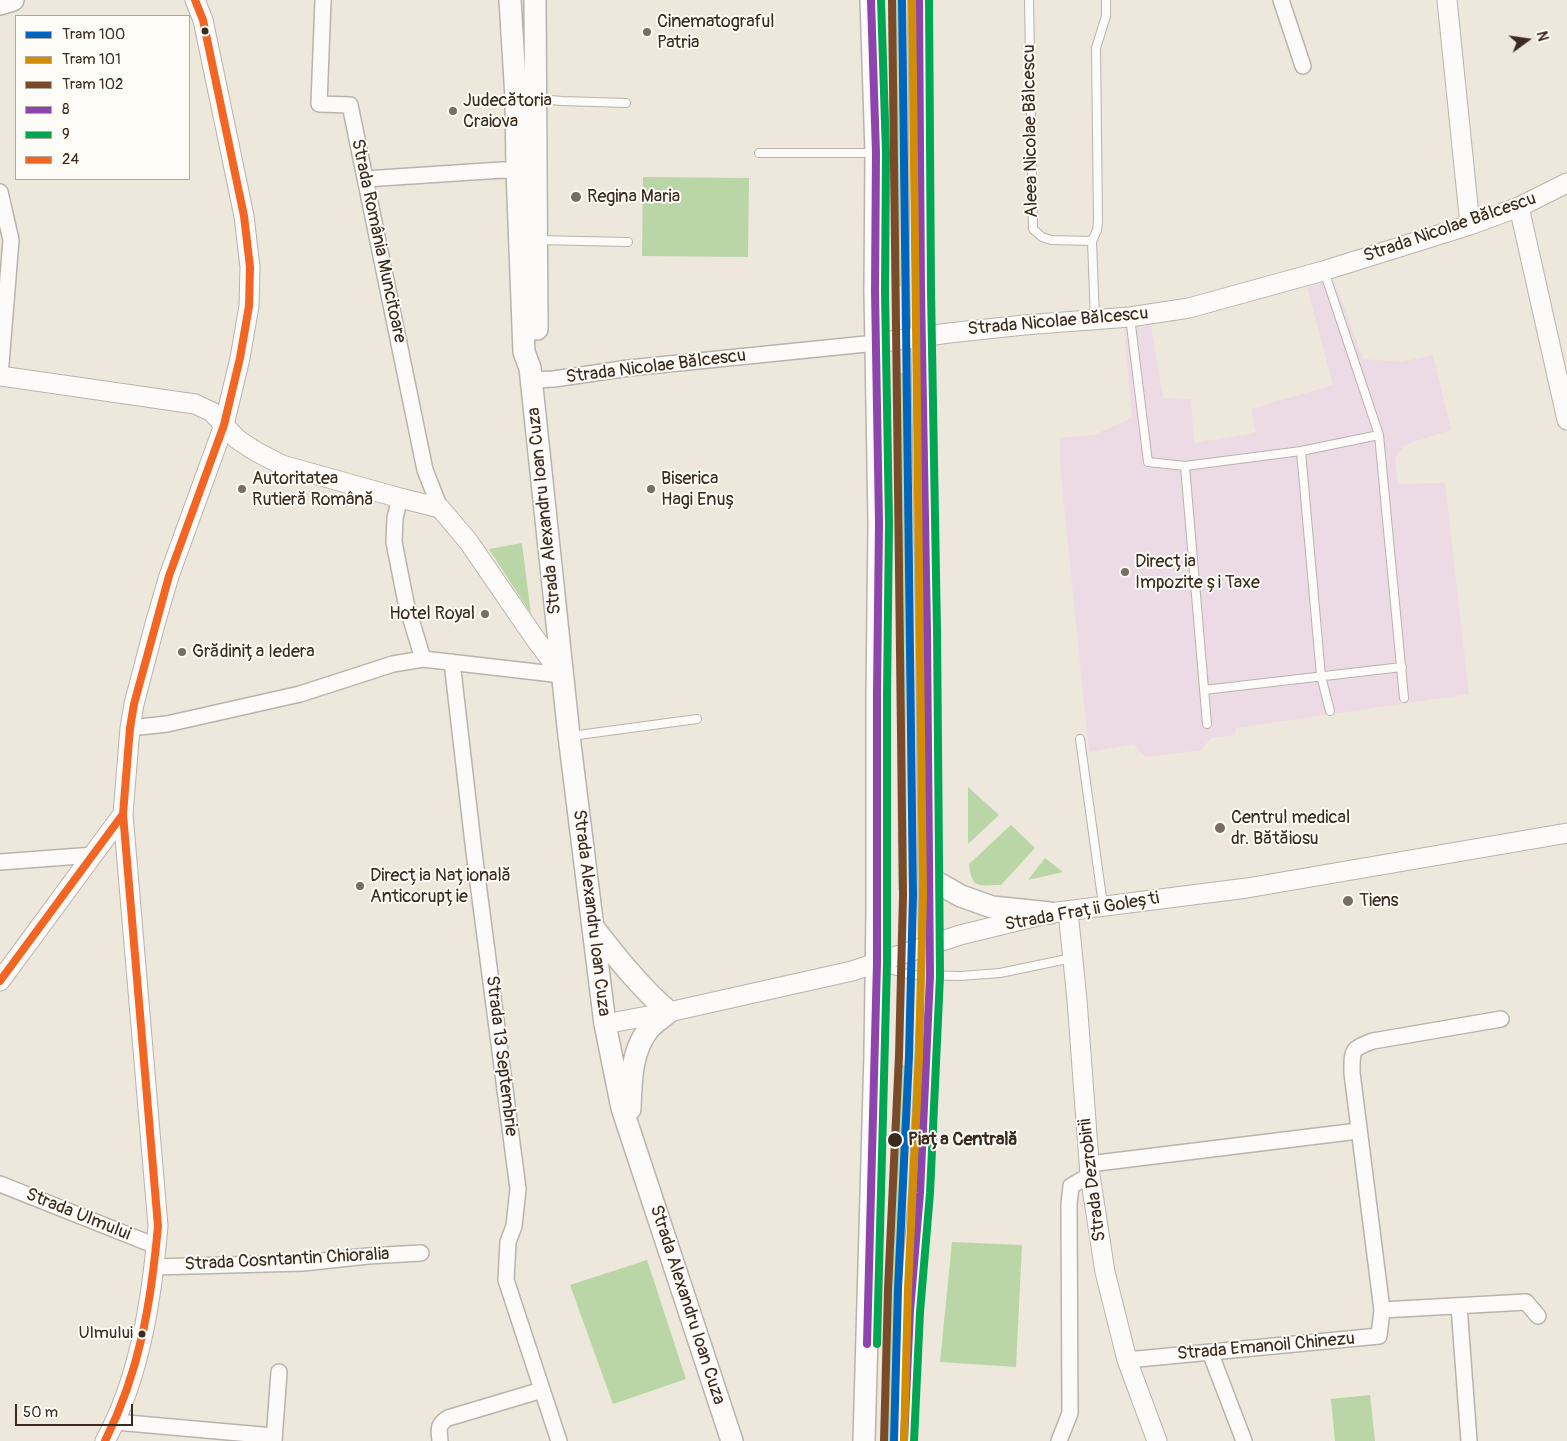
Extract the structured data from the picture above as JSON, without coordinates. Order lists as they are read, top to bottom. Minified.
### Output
{"streets":{"main road":["Strada Alexandru Ioan Cuza"],"street":["Strada Nicolae Bălcescu","Strada România Muncitoare","Strada Frații Golești","Strada 13 Septembrie","Strada Dezrobirii","Strada Ulmului","Strada Cosntantin Chioralia","Strada Emanoil Chinezu"],"lane":["Aleea Nicolae Bălcescu"]},"crossings":[["Strada Nicolae Bălcescu","Strada Alexandru Ioan Cuza"],["Strada Alexandru Ioan Cuza","Strada Frații Golești"],["Strada Frații Golești","Strada Dezrobirii"],["Strada Dezrobirii","Strada Emanoil Chinezu"]],"places":["Cinematograful Patria","Judecătoria Craiova","Regina Maria","Autoritatea Rutieră Română","Biserica Hagi Enuș","Direcția Impozite și Taxe","Hotel Royal","Grădinița Iedera","Centrul medical dr. Bătăiosu","Direcția Națională Anticorupție","Tiens","Piața Centrală","Ulmului"],"lines":["tram line 100","tram line 101","tram line 102","transit line 8","transit line 9","transit line 24"],"legend":["Tram 100","Tram 101","Tram 102","8","9","24"],"scale_bar":"50 m","north":"right"}
